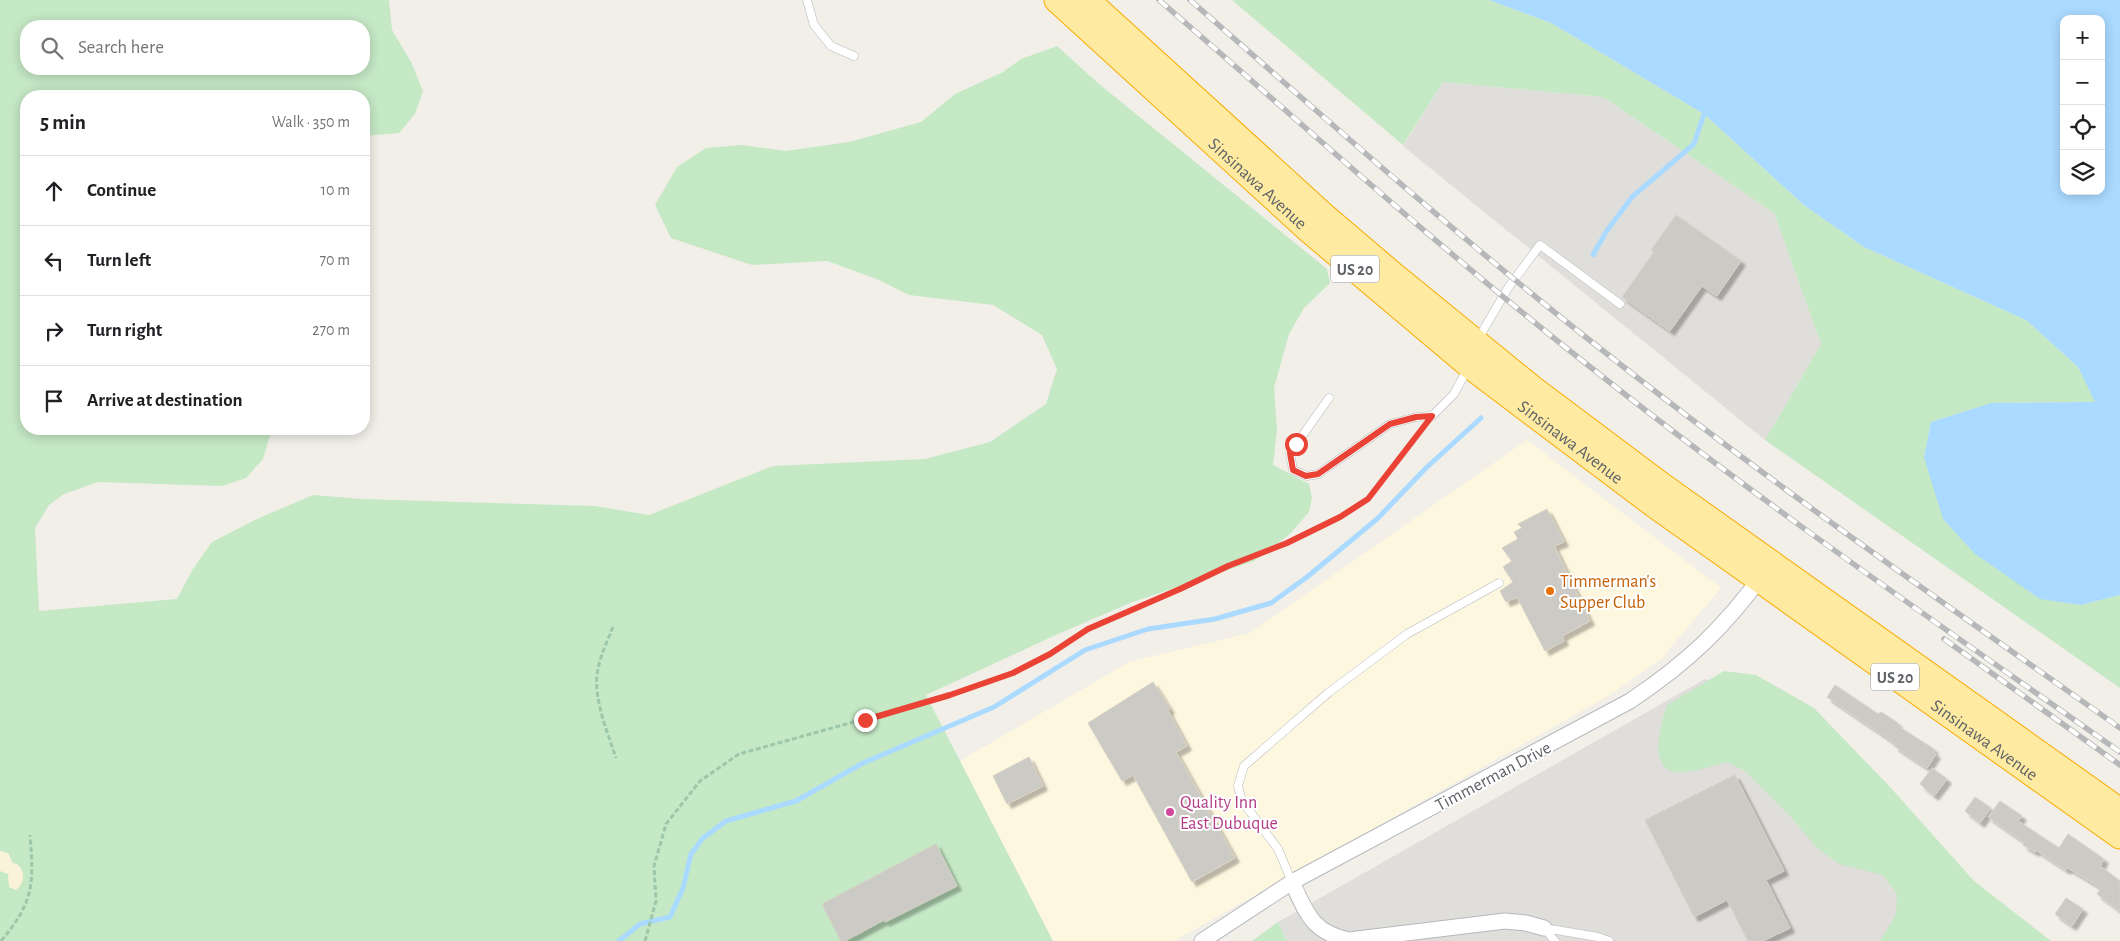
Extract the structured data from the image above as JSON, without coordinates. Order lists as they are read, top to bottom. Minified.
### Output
{"streets":{"highway":["Sinsinawa Avenue","US 20"],"street":["Timmerman Drive"]},"crossings":[["Sinsinawa Avenue","Timmerman Drive"]],"places":["Timmerman's Supper Club","Quality Inn East Dubuque"],"page":{"map_buttons":["+","−"],"search":"Search here","heading":["5 min","Walk · 350 m"],"list":[["Continue","10 m"],["Turn left","70 m"],["Turn right","270 m"],"Arrive at destination"]}}
